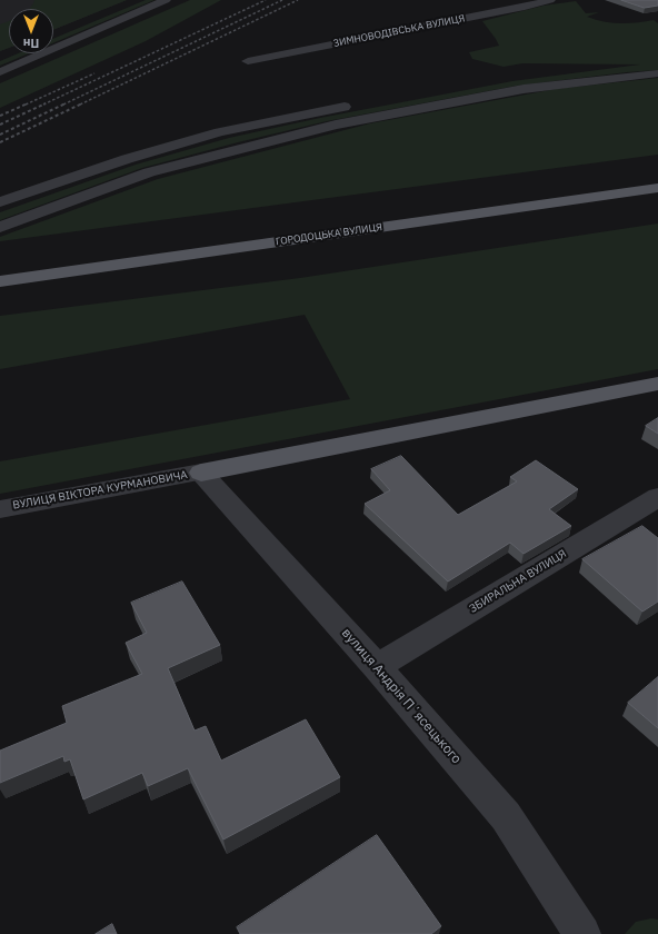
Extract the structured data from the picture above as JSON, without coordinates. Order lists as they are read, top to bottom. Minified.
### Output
{"streets":{"main road":["ГОРОДОЦЬКА ВУЛИЦЯ"],"street":["ЗИМНОВОДІВСЬКА ВУЛИЦЯ","ВУЛИЦЯ ВІКТОРА КУРМАНОВИЧА","ЗБИРАЛЬНА ВУЛИЦЯ","вулиця Андрія Пʼясецького"]},"crossings":[["ВУЛИЦЯ ВІКТОРА КУРМАНОВИЧА","вулиця Андрія Пʼясецького"],["ЗБИРАЛЬНА ВУЛИЦЯ","вулиця Андрія Пʼясецького"]],"north":"bottom"}
